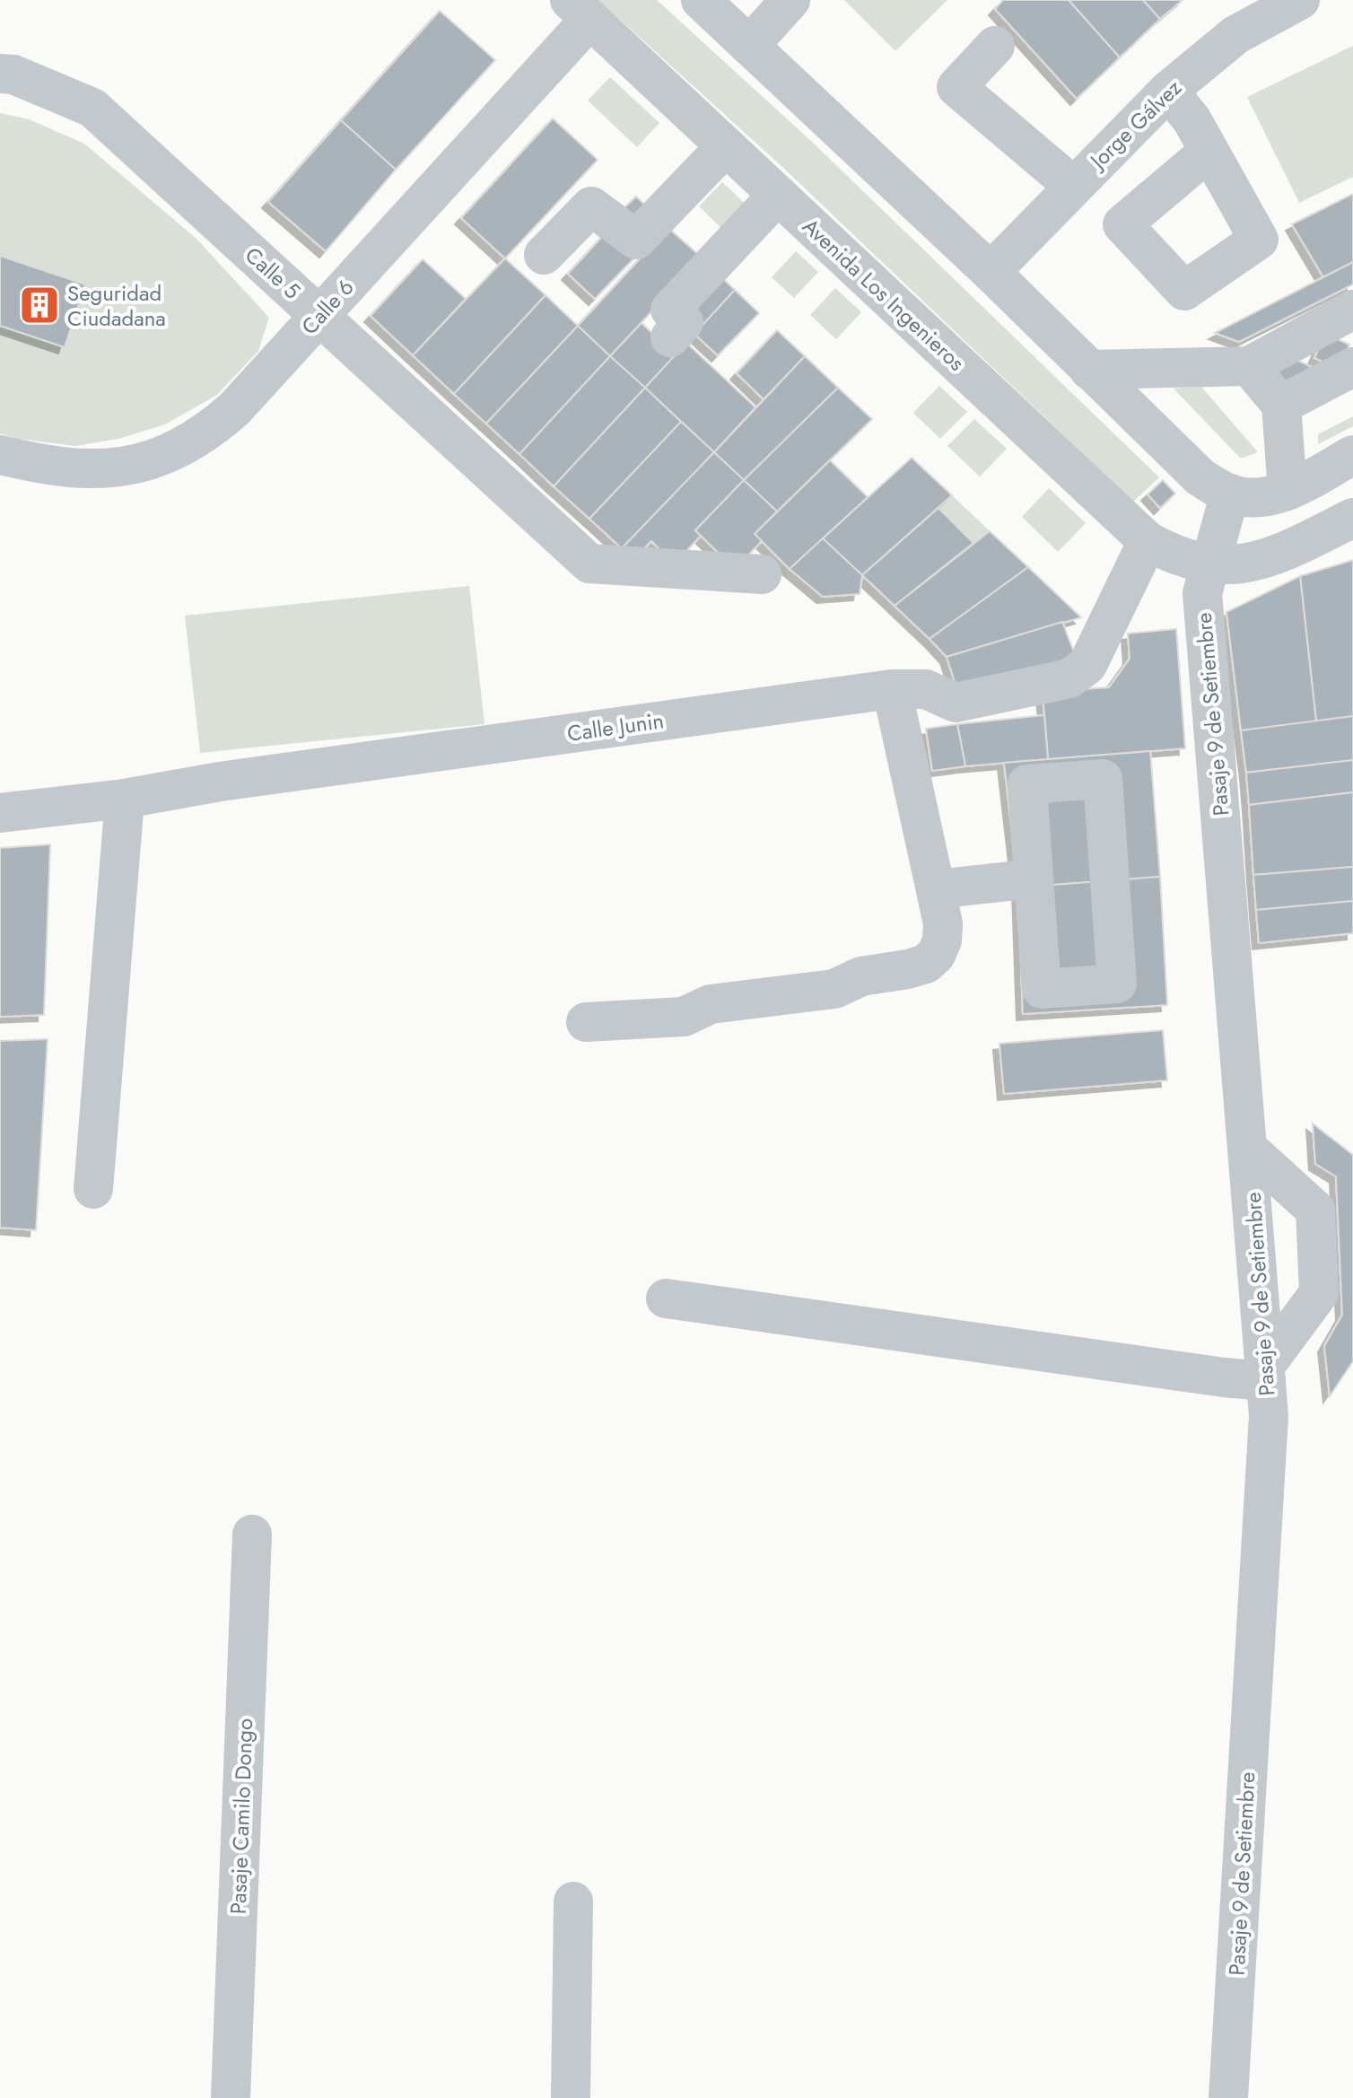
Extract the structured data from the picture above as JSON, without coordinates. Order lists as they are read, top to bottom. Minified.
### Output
{"streets":{"street":["Jorge Gálvez","Calle 5","Avenida Los Ingenieros","Calle 6","Pasaje 9 de Setiembre","Calle Junin","Pasaje Camilo Dongo"]},"crossings":[["Calle 5","Calle 6"],["Avenida Los Ingenieros","Calle 6"],["Avenida Los Ingenieros","Pasaje 9 de Setiembre"],["Avenida Los Ingenieros","Calle Junin"]],"places":{"building":["Seguridad Ciudadana"]}}
